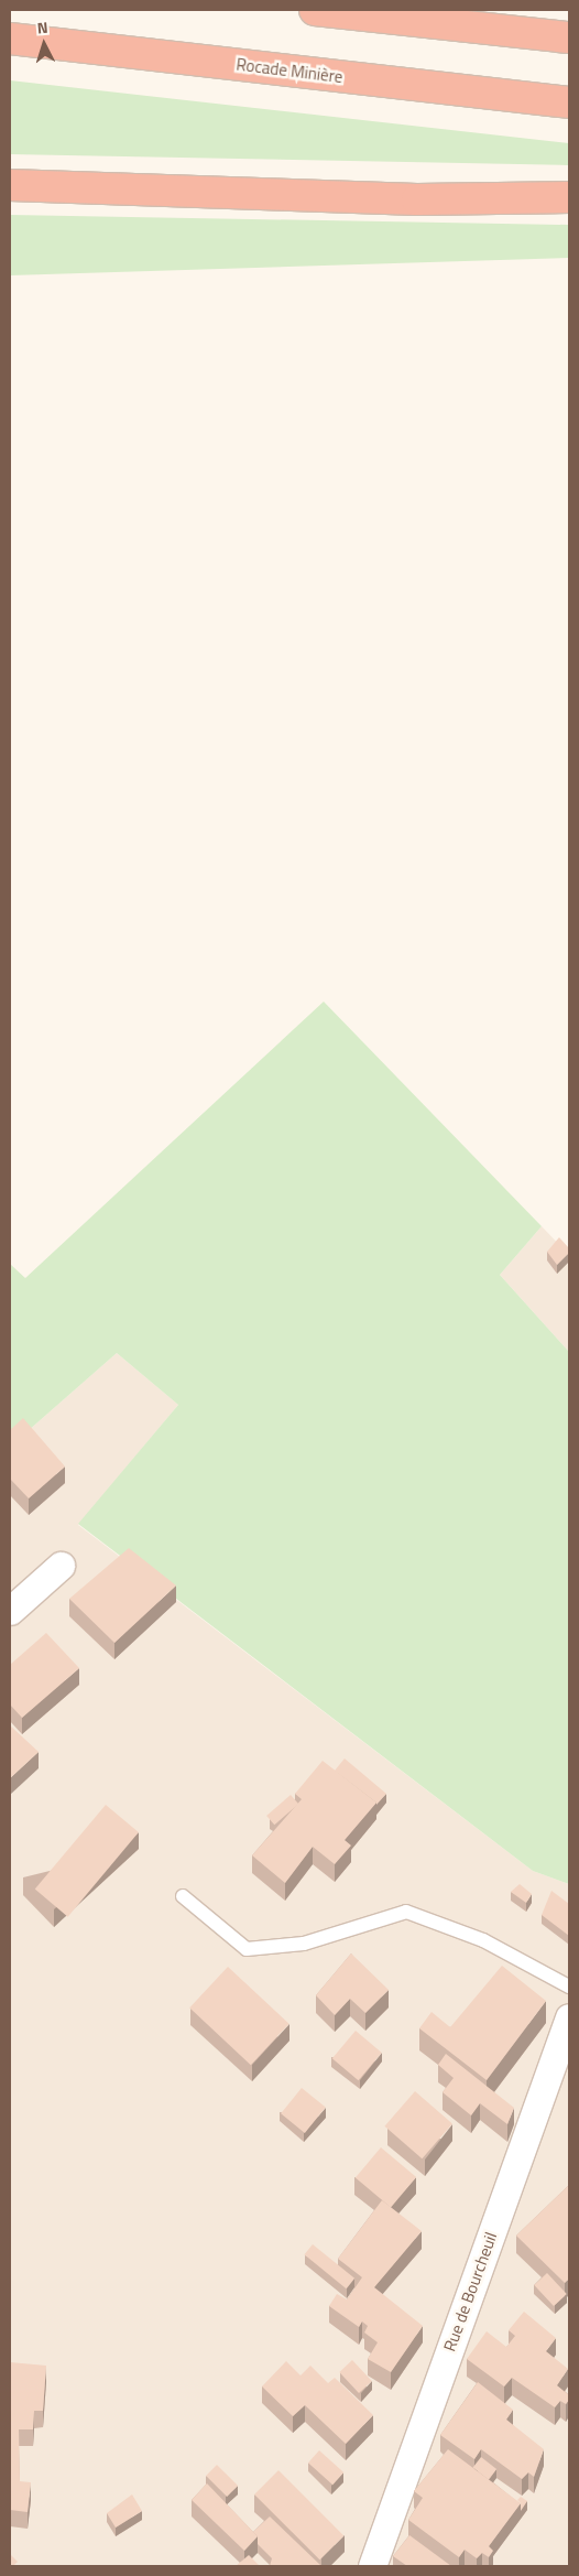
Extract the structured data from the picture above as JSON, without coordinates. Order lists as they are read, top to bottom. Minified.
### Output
{"streets":{"highway":["Rocade Minière"],"street":["Rue de Bourcheuil"]},"north":"top"}
